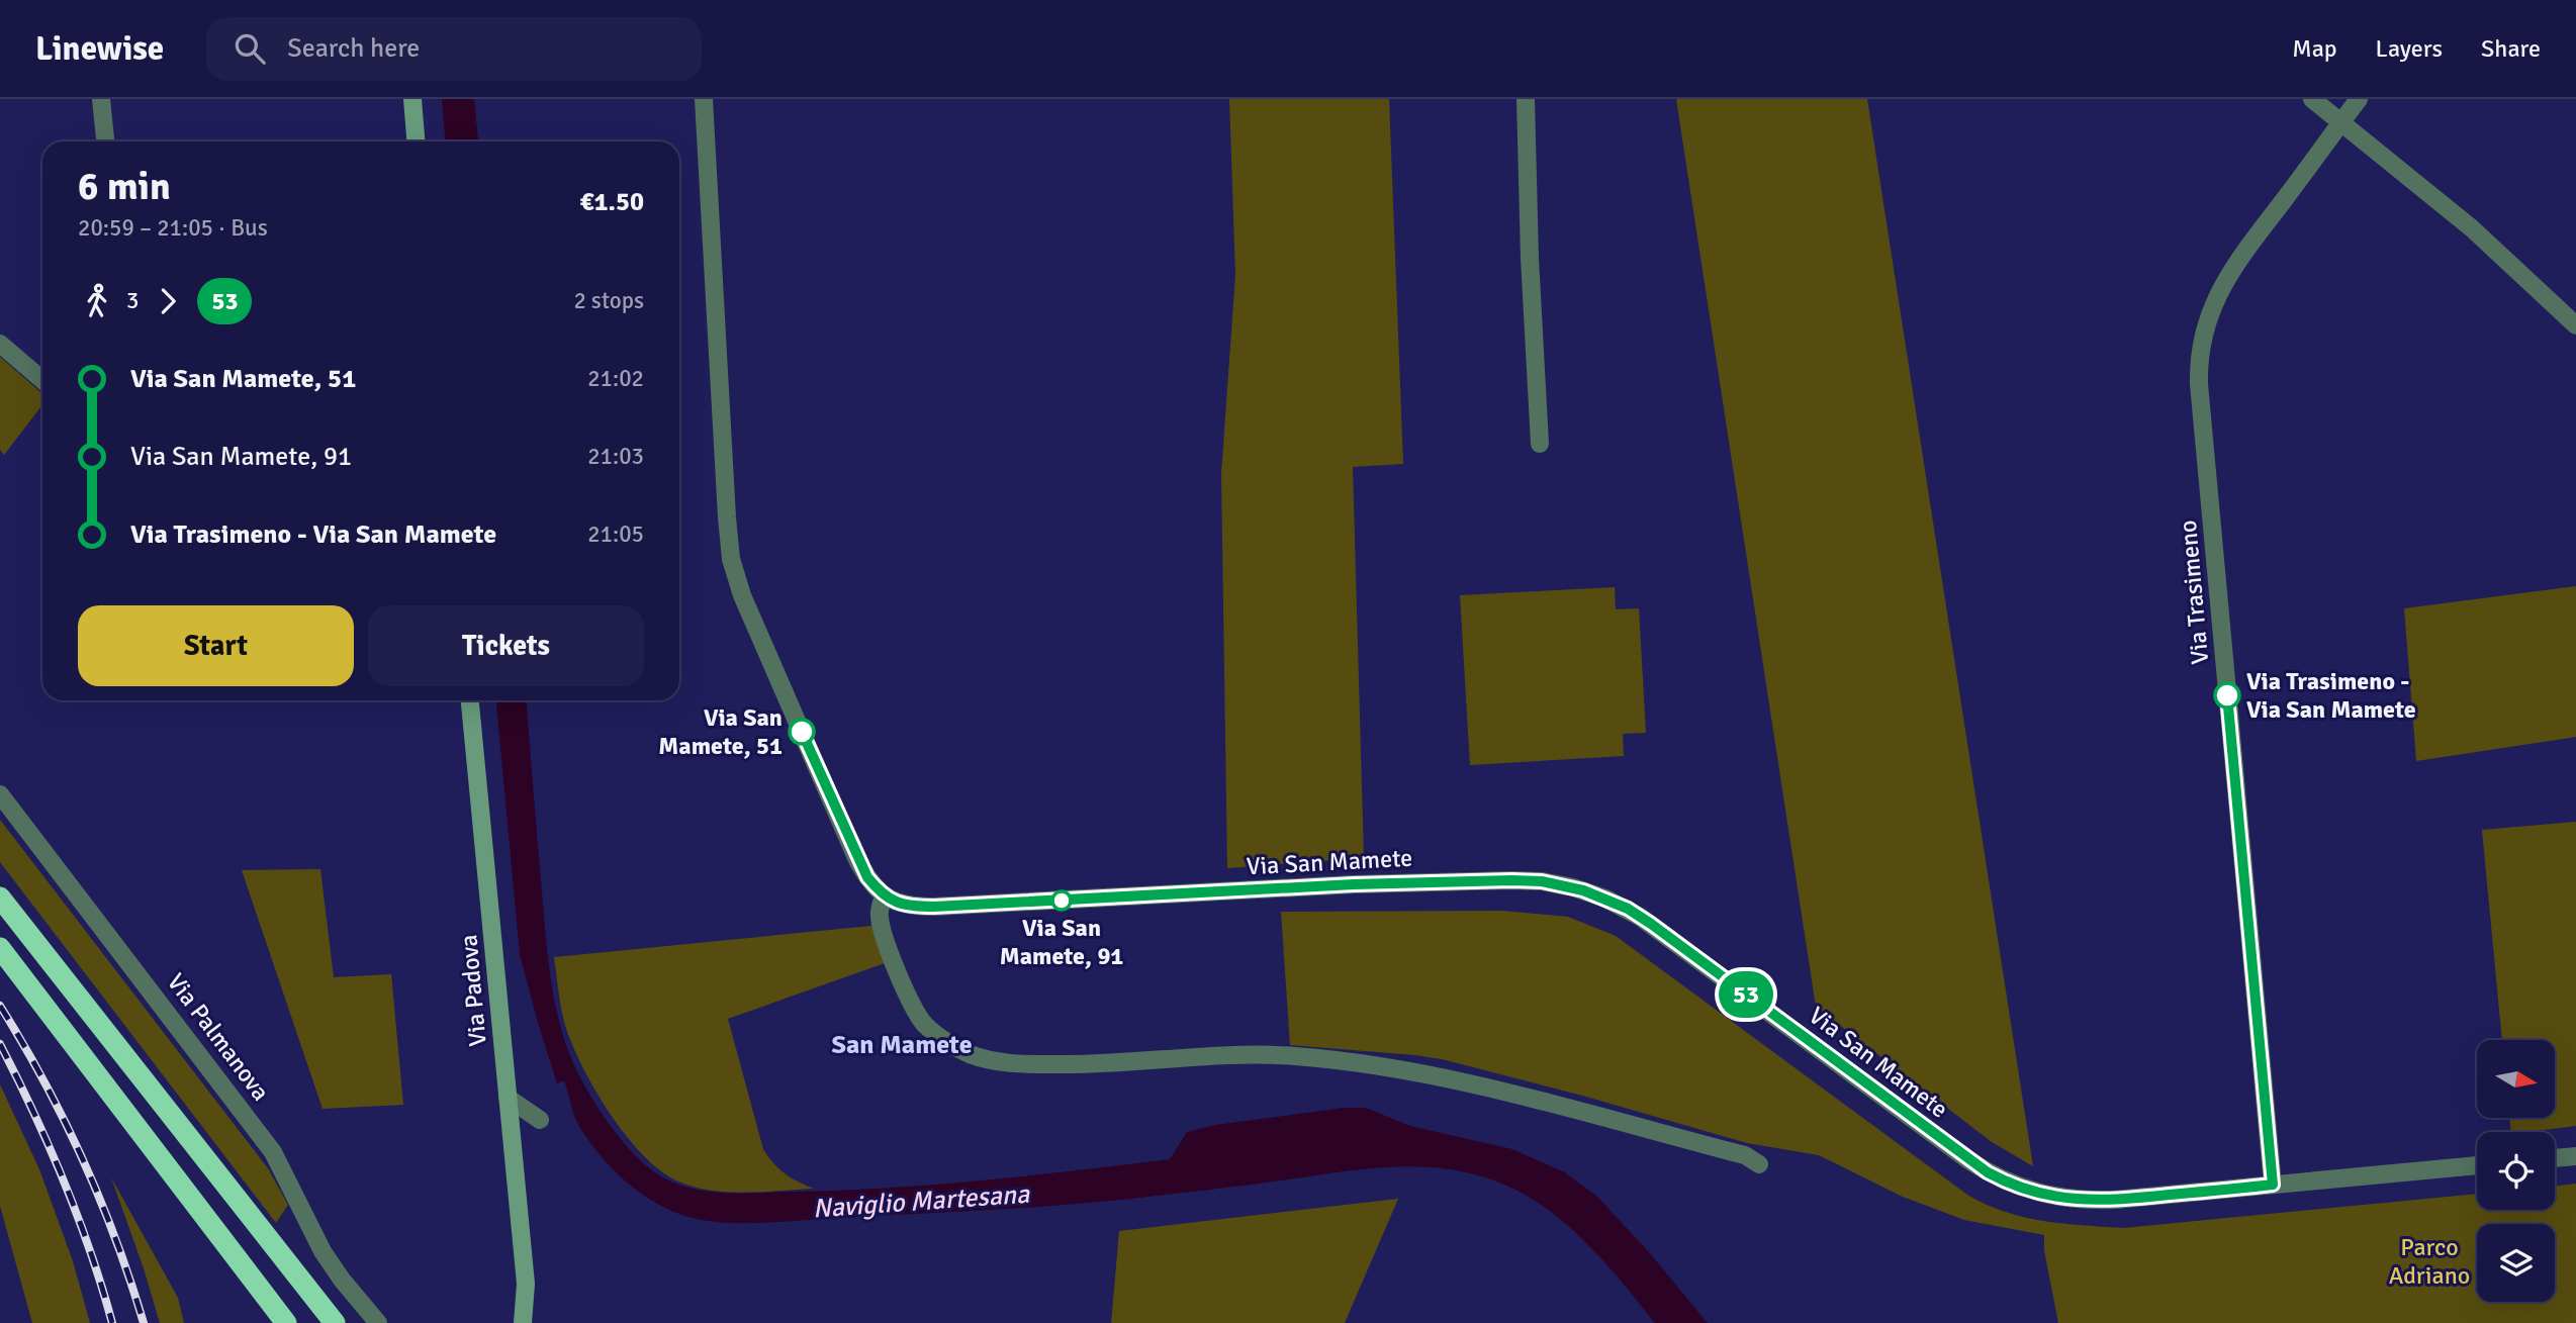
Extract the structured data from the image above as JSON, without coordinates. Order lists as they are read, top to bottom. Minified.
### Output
{"streets":{"street":["Via Trasimeno","Via San Mamete","Via Padova","Via Palmanova"]},"crossings":[["Via Trasimeno","Via San Mamete"]],"districts":["San Mamete"],"water":["Naviglio Martesana"],"parks":["Parco Adriano"],"places":["Via Trasimeno - Via San Mamete","Via San Mamete, 51","Via San Mamete, 91"],"lines":["bus line 53"],"north":"right","page":{"header":"Linewise","search":"Search here","nav":["Map","Layers","Share"],"on_map":"53","heading":["6 min","20:59 – 21:05 · Bus","€1.50"],"legs":["3","53","2 stops"],"list":[{"name":"Via San Mamete, 51","value":"21:02"},{"name":"Via San Mamete, 91","value":"21:03"},{"name":"Via Trasimeno - Via San Mamete","value":"21:05"}],"buttons":["Start","Tickets"]}}
